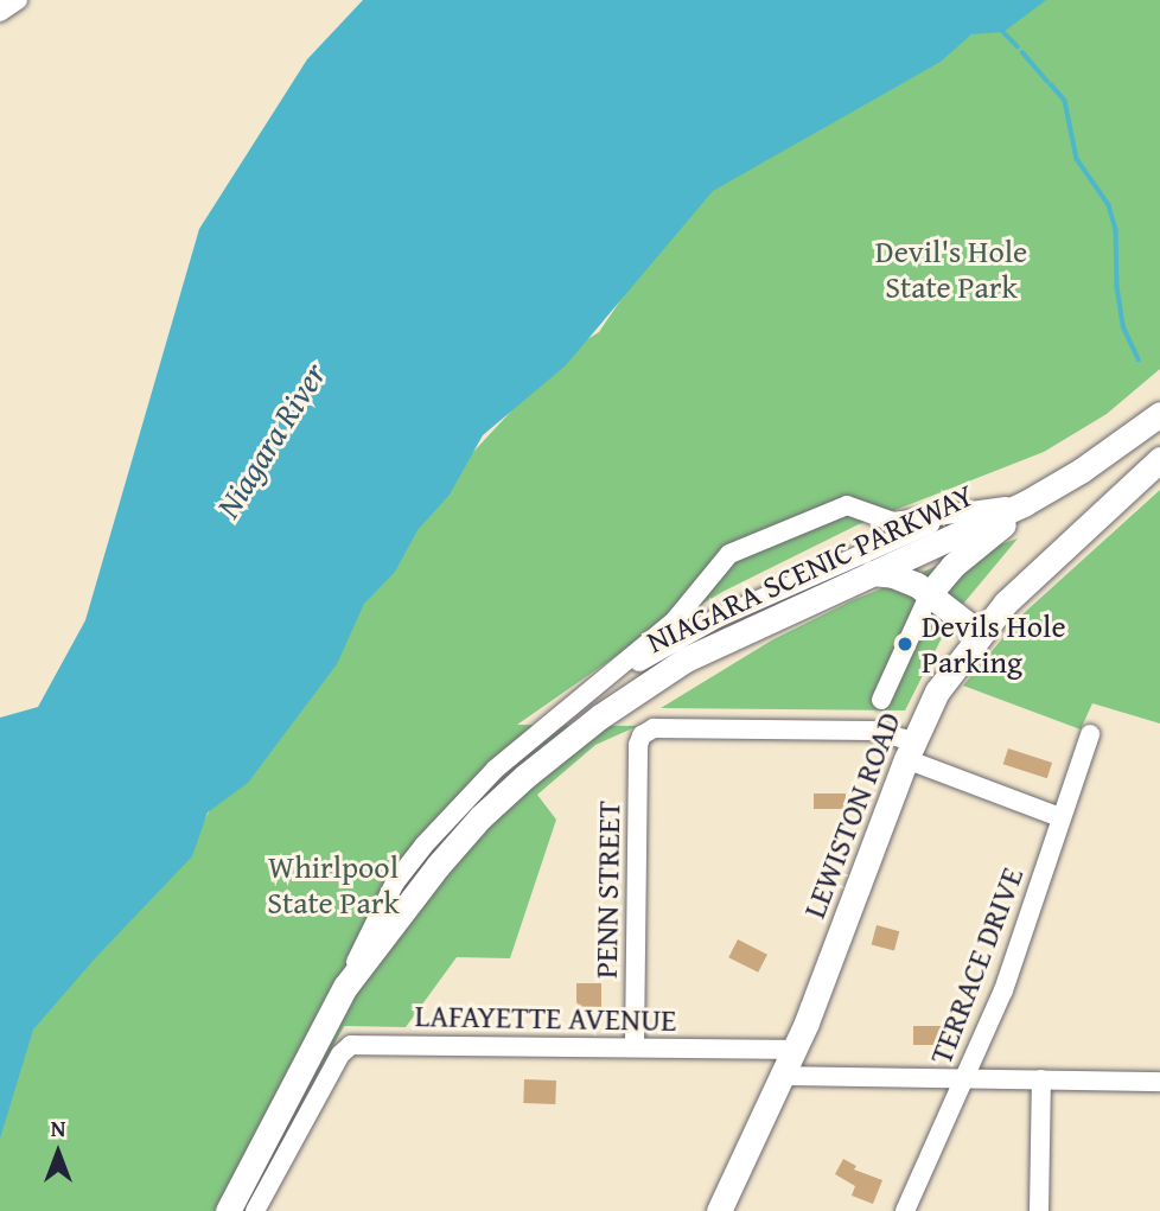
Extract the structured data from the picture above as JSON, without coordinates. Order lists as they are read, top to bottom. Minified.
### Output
{"streets":{"main road":["NIAGARA SCENIC PARKWAY","LEWISTON ROAD"],"street":["PENN STREET","TERRACE DRIVE","LAFAYETTE AVENUE"]},"crossings":[["LEWISTON ROAD","PENN STREET"],["LEWISTON ROAD","LAFAYETTE AVENUE"],["PENN STREET","LAFAYETTE AVENUE"]],"water":["Niagara River"],"parks":["Devil's Hole State Park","Whirlpool State Park"],"places":["Devils Hole Parking"],"north":"top"}
